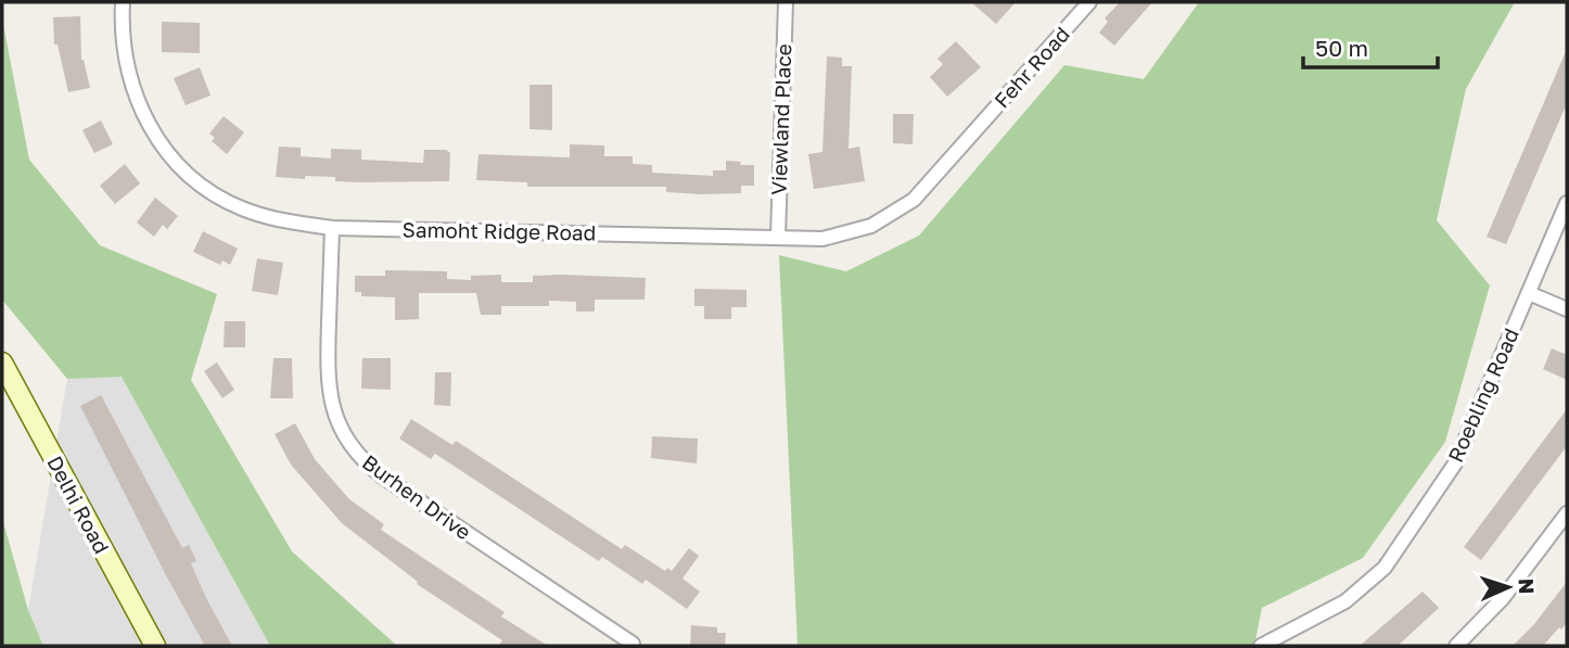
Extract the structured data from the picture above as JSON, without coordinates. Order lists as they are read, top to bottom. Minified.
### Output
{"streets":{"street":["Fehr Road","Viewland Place","Samoht Ridge Road","Roebling Road","Burhen Drive","Delhi Road"]},"crossings":[["Fehr Road","Samoht Ridge Road"],["Viewland Place","Samoht Ridge Road"],["Samoht Ridge Road","Burhen Drive"]],"scale_bar":"50 m","north":"right"}
